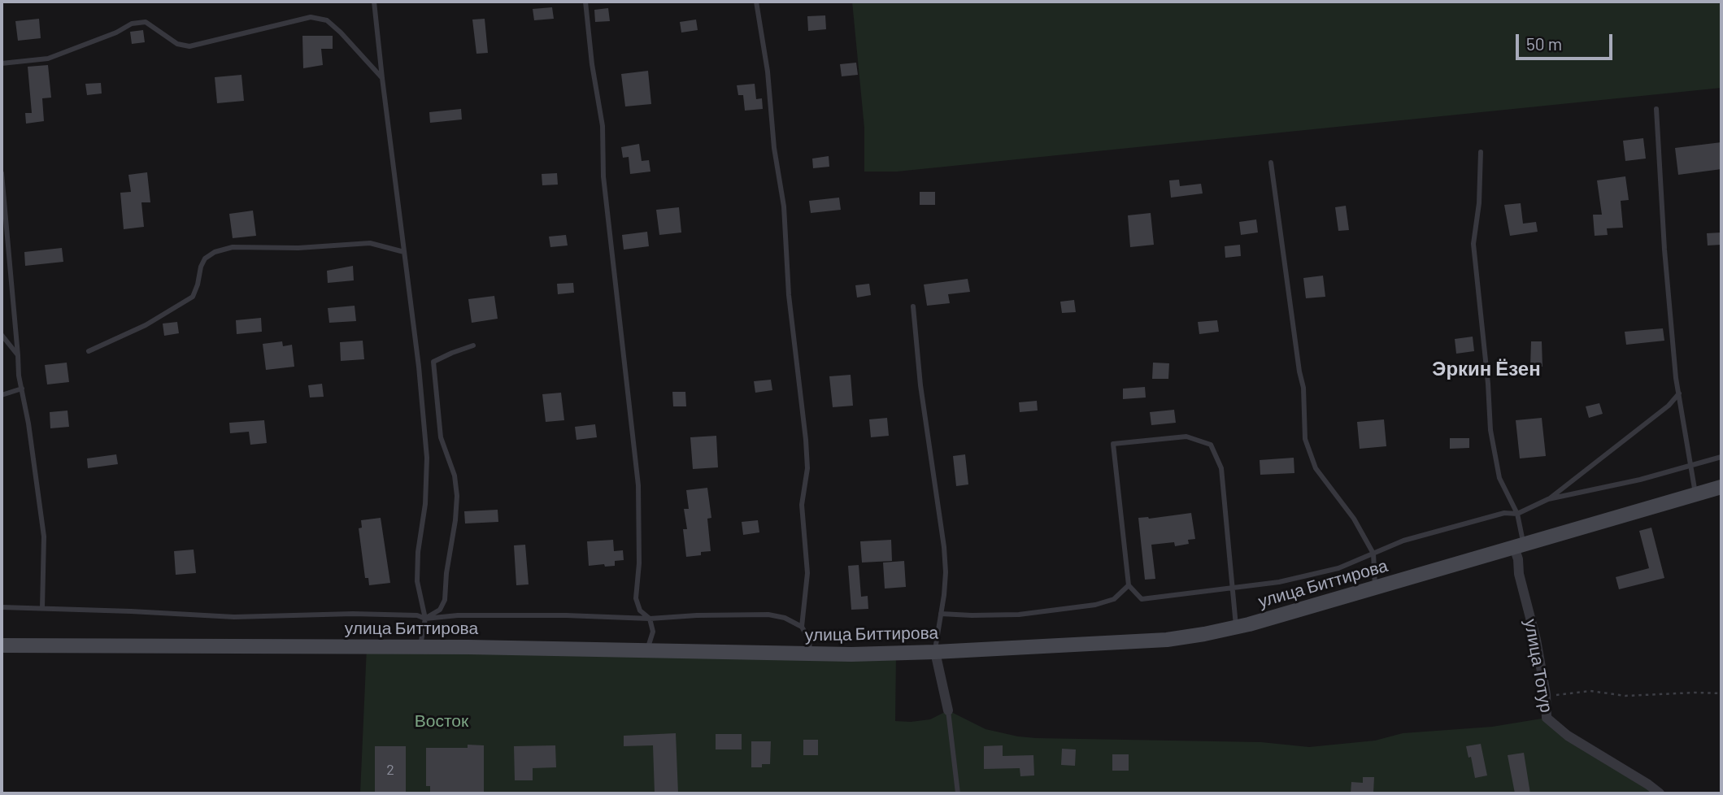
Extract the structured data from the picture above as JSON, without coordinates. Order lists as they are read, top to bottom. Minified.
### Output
{"streets":{"street":["улица Биттирова","улица Тотур"]},"crossings":[["улица Биттирова","улица Тотур"]],"districts":["Эркин Ёзен"],"parks":["Восток"],"house_numbers":["2"],"scale_bar":"50 m"}
